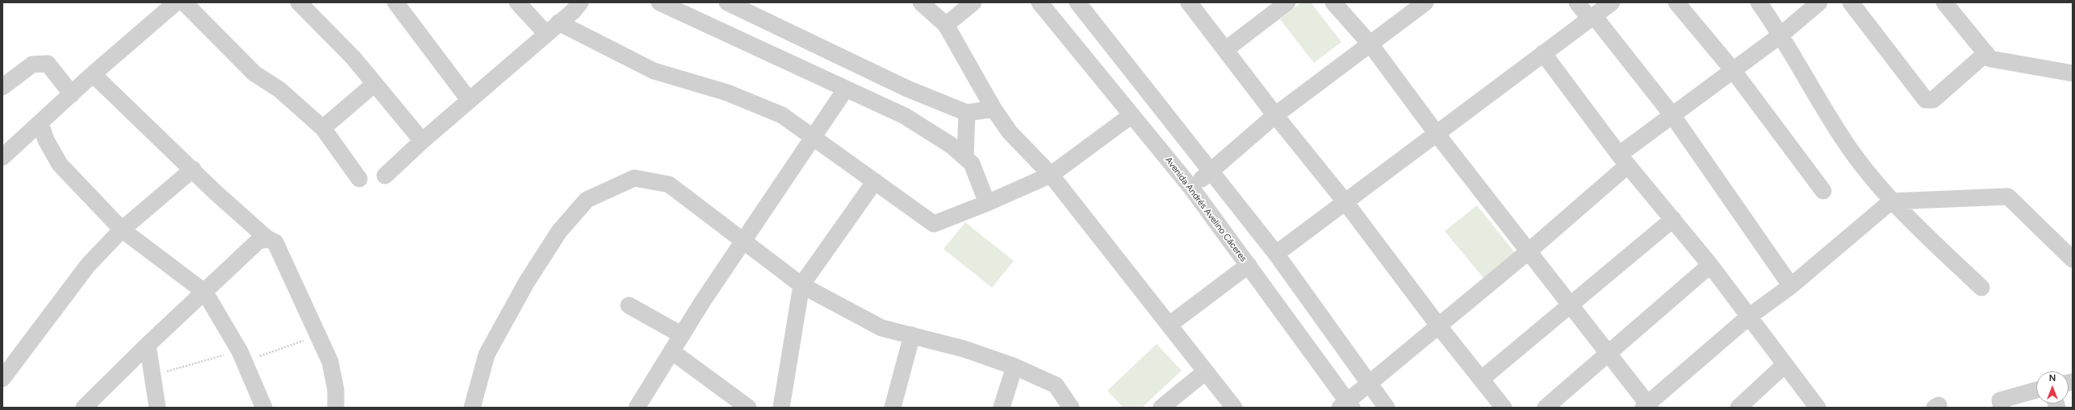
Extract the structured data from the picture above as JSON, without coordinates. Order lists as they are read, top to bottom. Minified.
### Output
{"streets":{"street":["Avenida Andrés Avelino Cáceres"]},"north":"top"}
